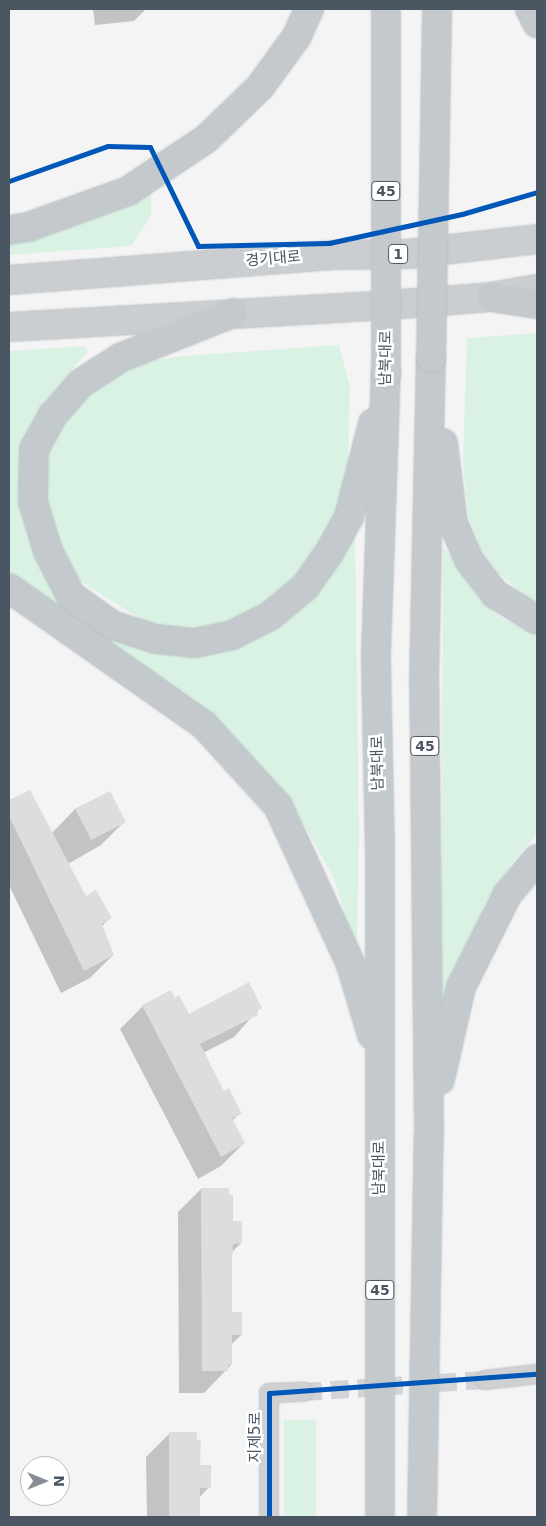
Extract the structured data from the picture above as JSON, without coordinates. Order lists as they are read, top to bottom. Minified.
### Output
{"streets":{"highway":["45","남북대로"],"main road":["1","경기대로"],"street":["지제5로"]},"north":"right"}
